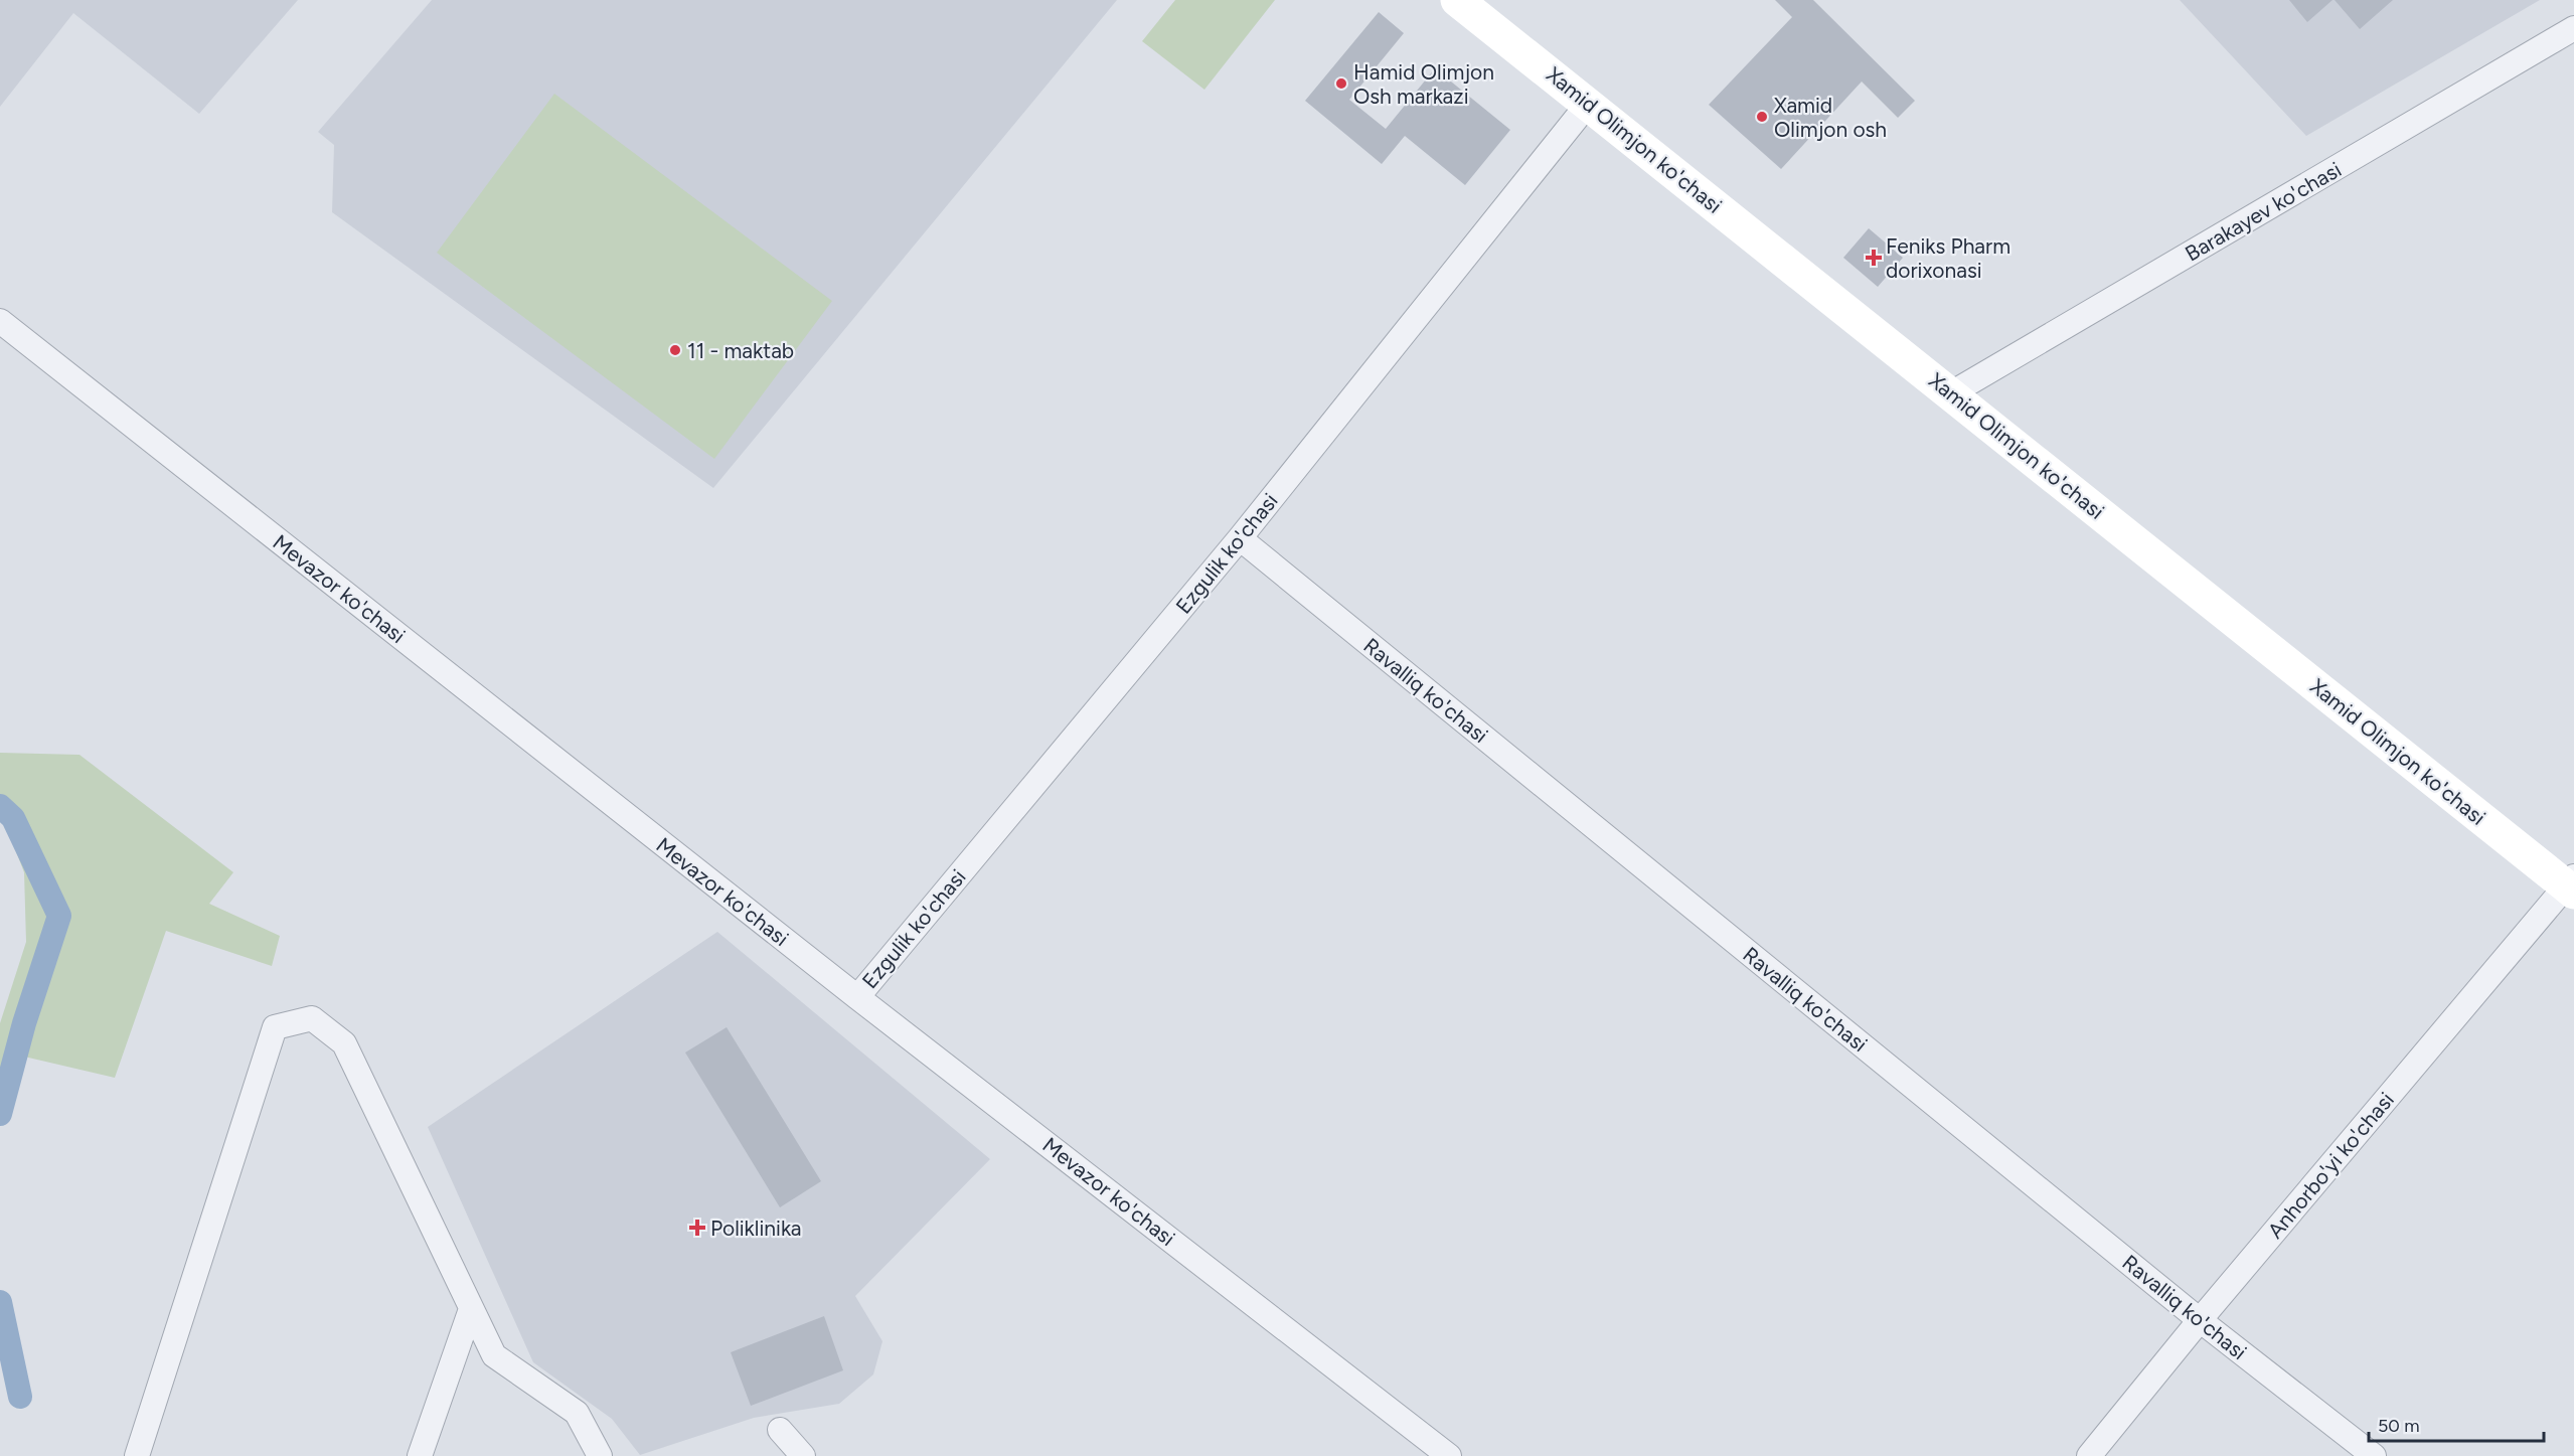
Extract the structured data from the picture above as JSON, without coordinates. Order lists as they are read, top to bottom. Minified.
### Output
{"streets":{"main road":["Xamid Olimjon ko'chasi"],"street":["Barakayev ko'chasi","Ezgulik ko'chasi","Mevazor ko'chasi","Ravalliq ko'chasi","Anhorbo'yi ko'chasi"]},"crossings":[["Xamid Olimjon ko'chasi","Barakayev ko'chasi"],["Xamid Olimjon ko'chasi","Ezgulik ko'chasi"],["Xamid Olimjon ko'chasi","Anhorbo'yi ko'chasi"],["Ezgulik ko'chasi","Mevazor ko'chasi"],["Ezgulik ko'chasi","Ravalliq ko'chasi"],["Ravalliq ko'chasi","Anhorbo'yi ko'chasi"]],"places":{"other":["Hamid Olimjon Osh markazi","Xamid Olimjon osh","11 - maktab"],"health":["Feniks Pharm dorixonasi","Poliklinika"]},"scale_bar":"50 m"}
